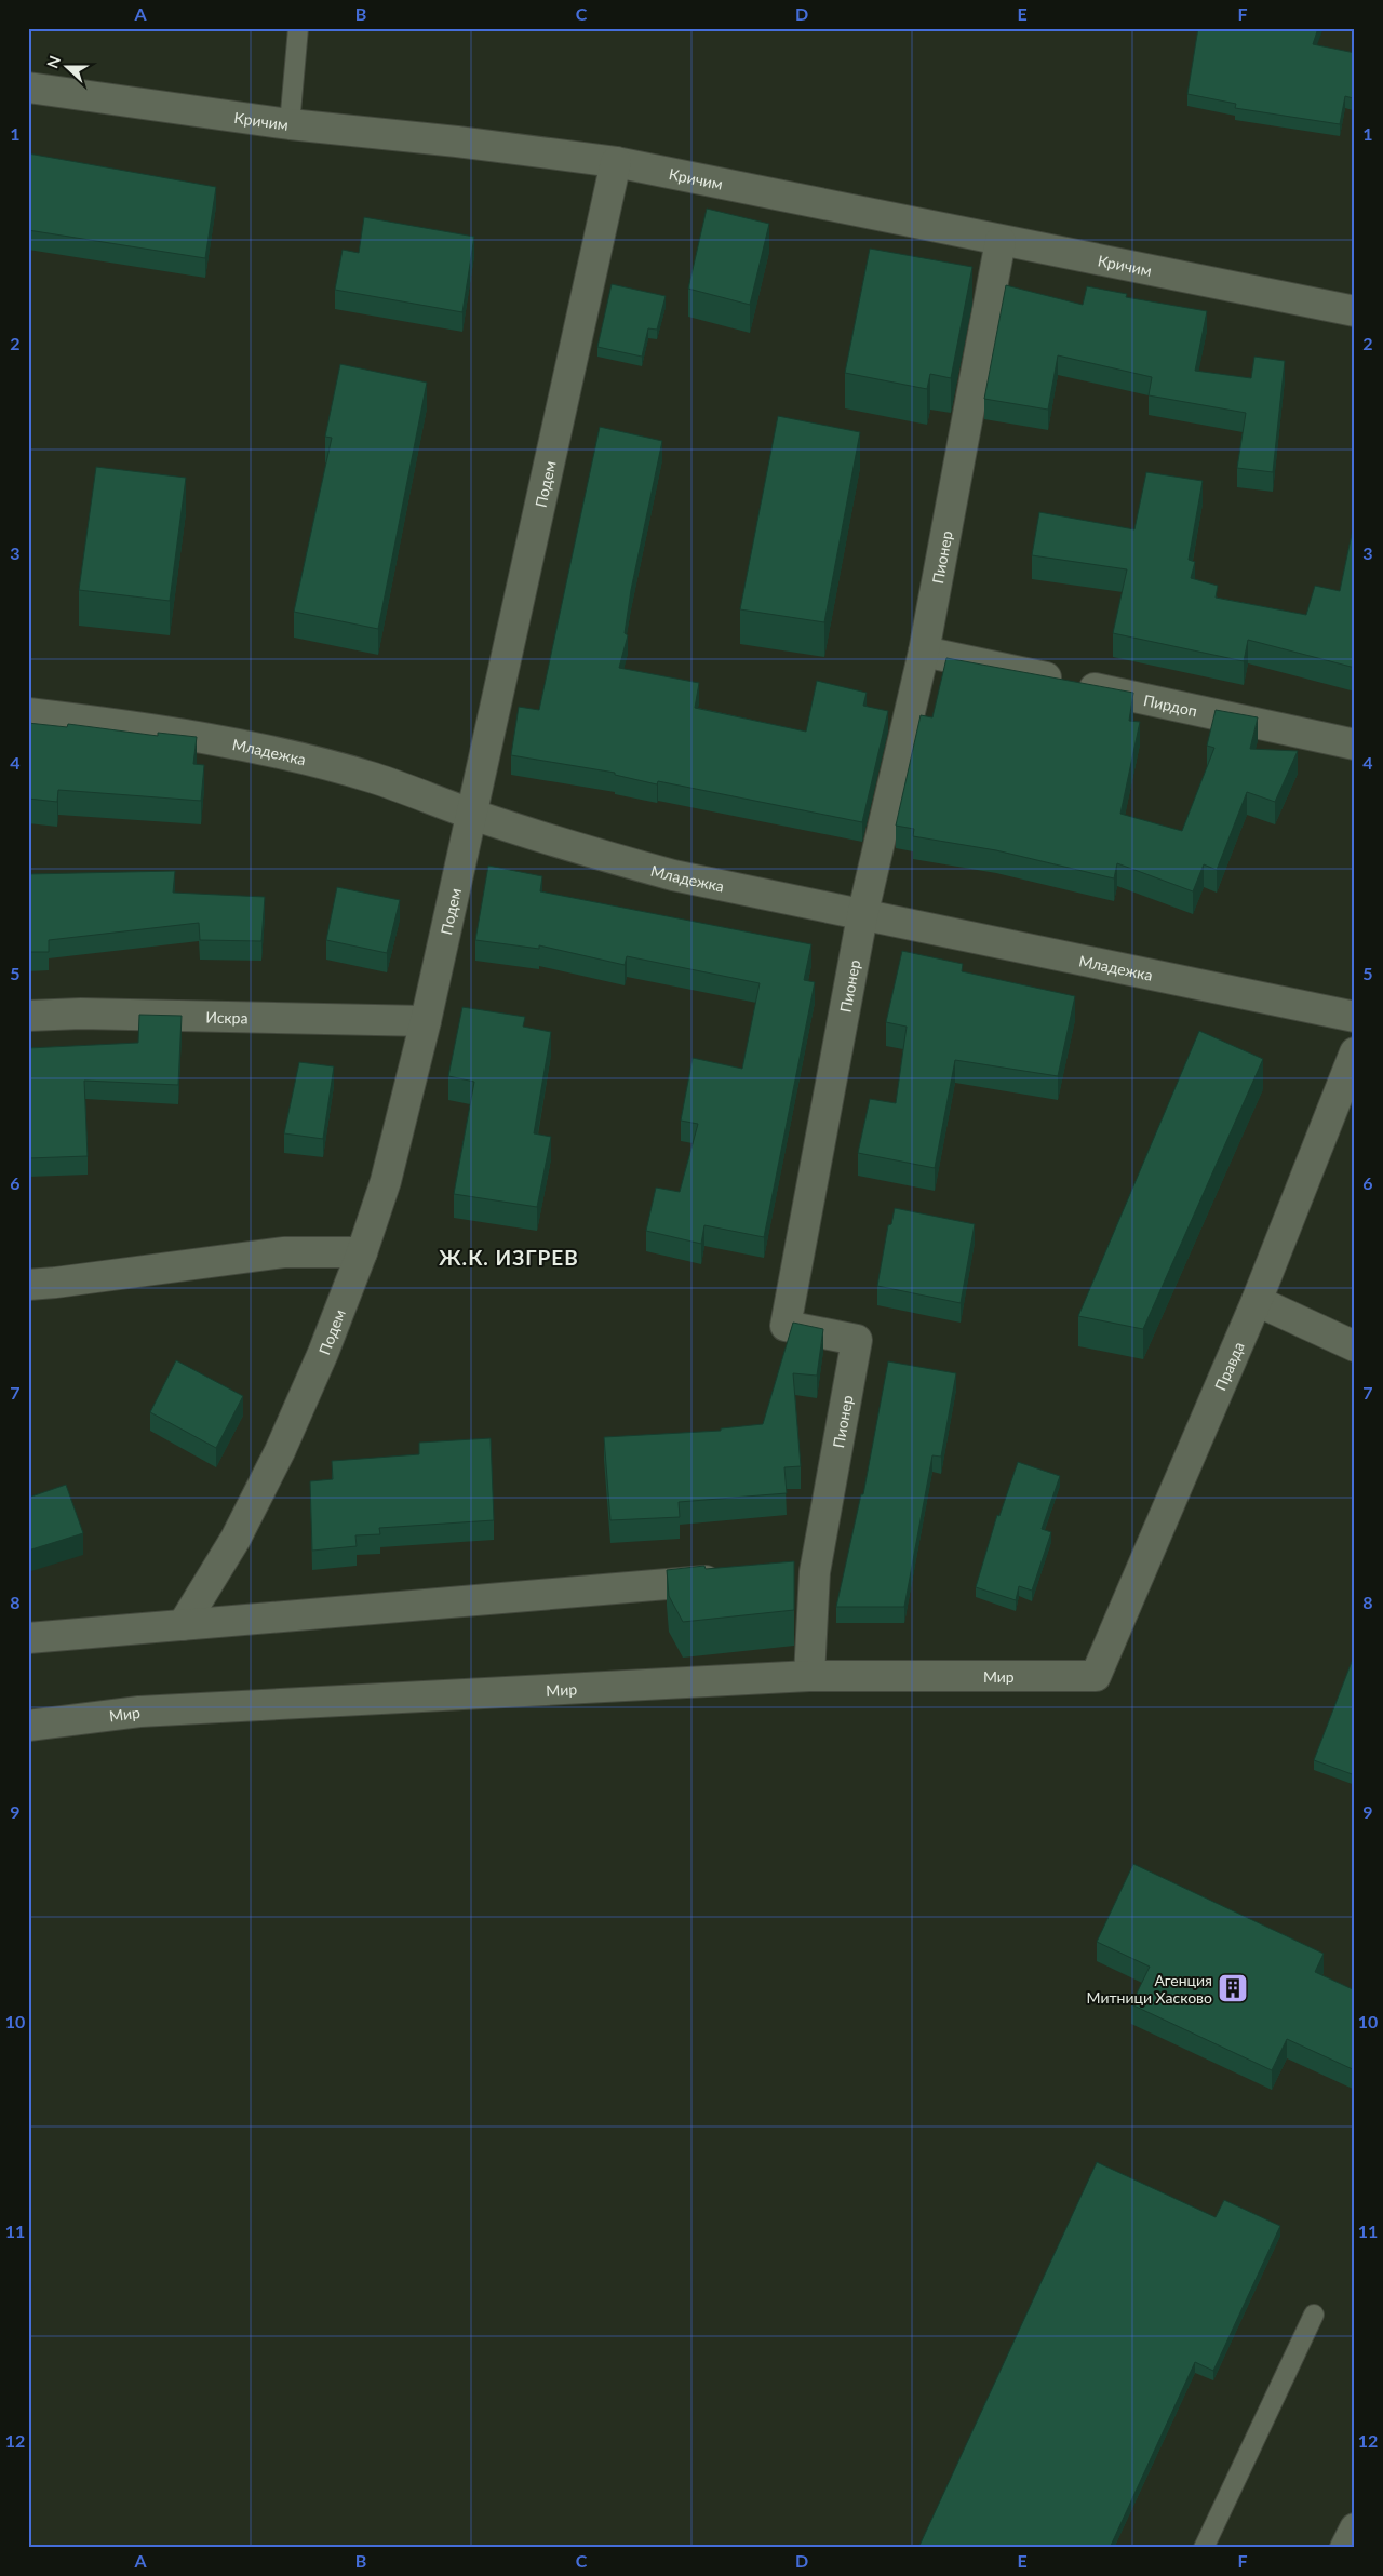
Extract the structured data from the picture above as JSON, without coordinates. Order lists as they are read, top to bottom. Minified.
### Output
{"streets":{"street":["Кричим","Подем","Пионер","Пирдоп","Младежка","Искра","Правда","Мир"]},"crossings":[["Кричим","Подем"],["Кричим","Пионер"],["Подем","Младежка"],["Подем","Искра"],["Пионер","Пирдоп"],["Пионер","Младежка"],["Пионер","Мир"],["Правда","Мир"]],"districts":["Ж.К. ИЗГРЕВ"],"places":{"building":["Агенция Митници Хасково"]},"north":"left","grid":{"columns":["A","B","C","D","E","F"],"rows":["1","2","3","4","5","6","7","8","9","10","11","12"]}}
